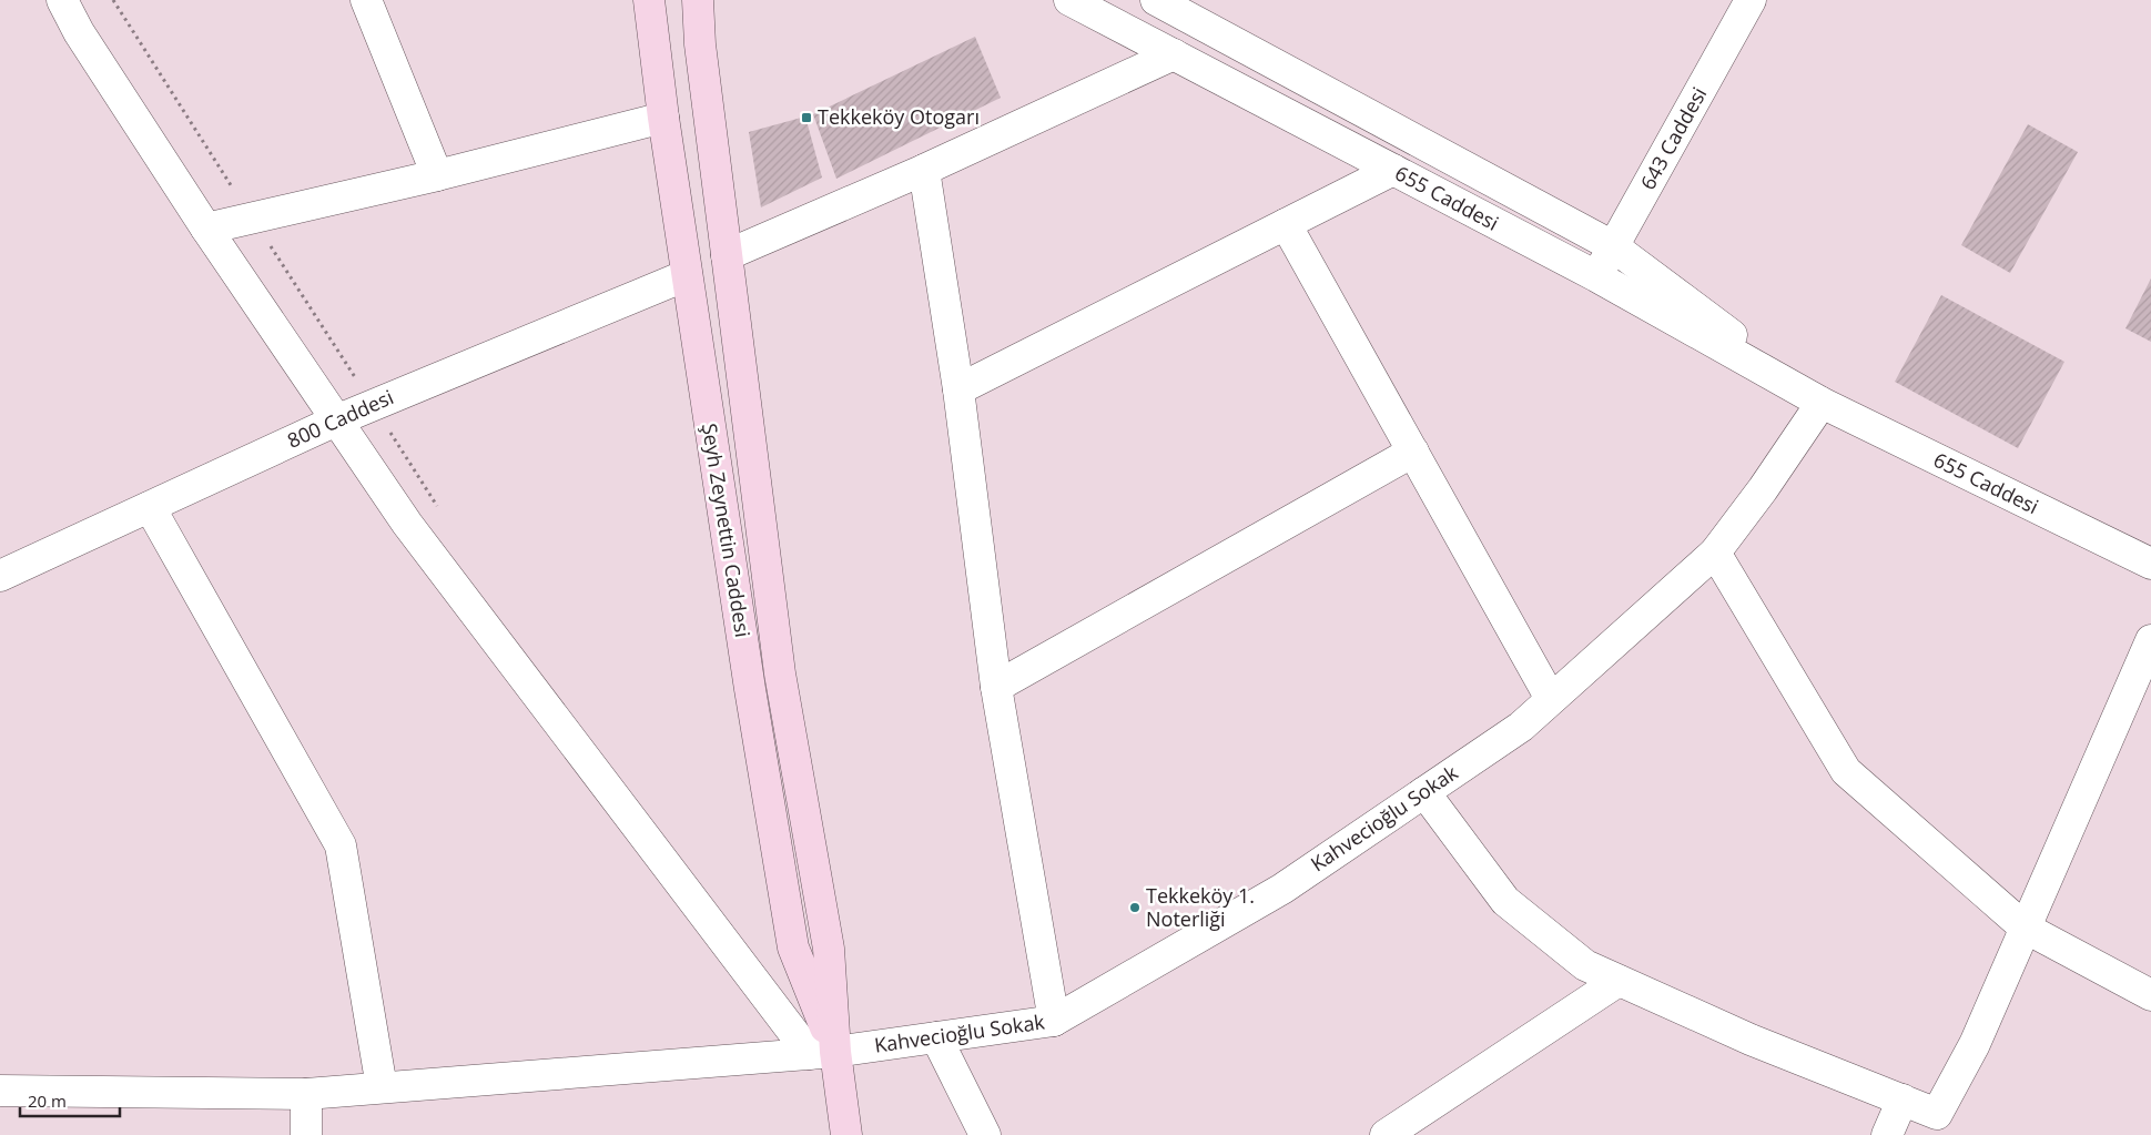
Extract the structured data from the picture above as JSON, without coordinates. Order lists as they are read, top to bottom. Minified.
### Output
{"streets":{"main road":["Şeyh Zeynettin Caddesi"],"street":["643 Caddesi","655 Caddesi","800 Caddesi","Kahvecioğlu Sokak"]},"crossings":[["643 Caddesi","655 Caddesi"],["655 Caddesi","Kahvecioğlu Sokak"],["800 Caddesi","Şeyh Zeynettin Caddesi"],["Şeyh Zeynettin Caddesi","Kahvecioğlu Sokak"]],"places":{"transit":["Tekkeköy Otogarı"],"other":["Tekkeköy 1. Noterliği"]},"scale_bar":"20 m"}
